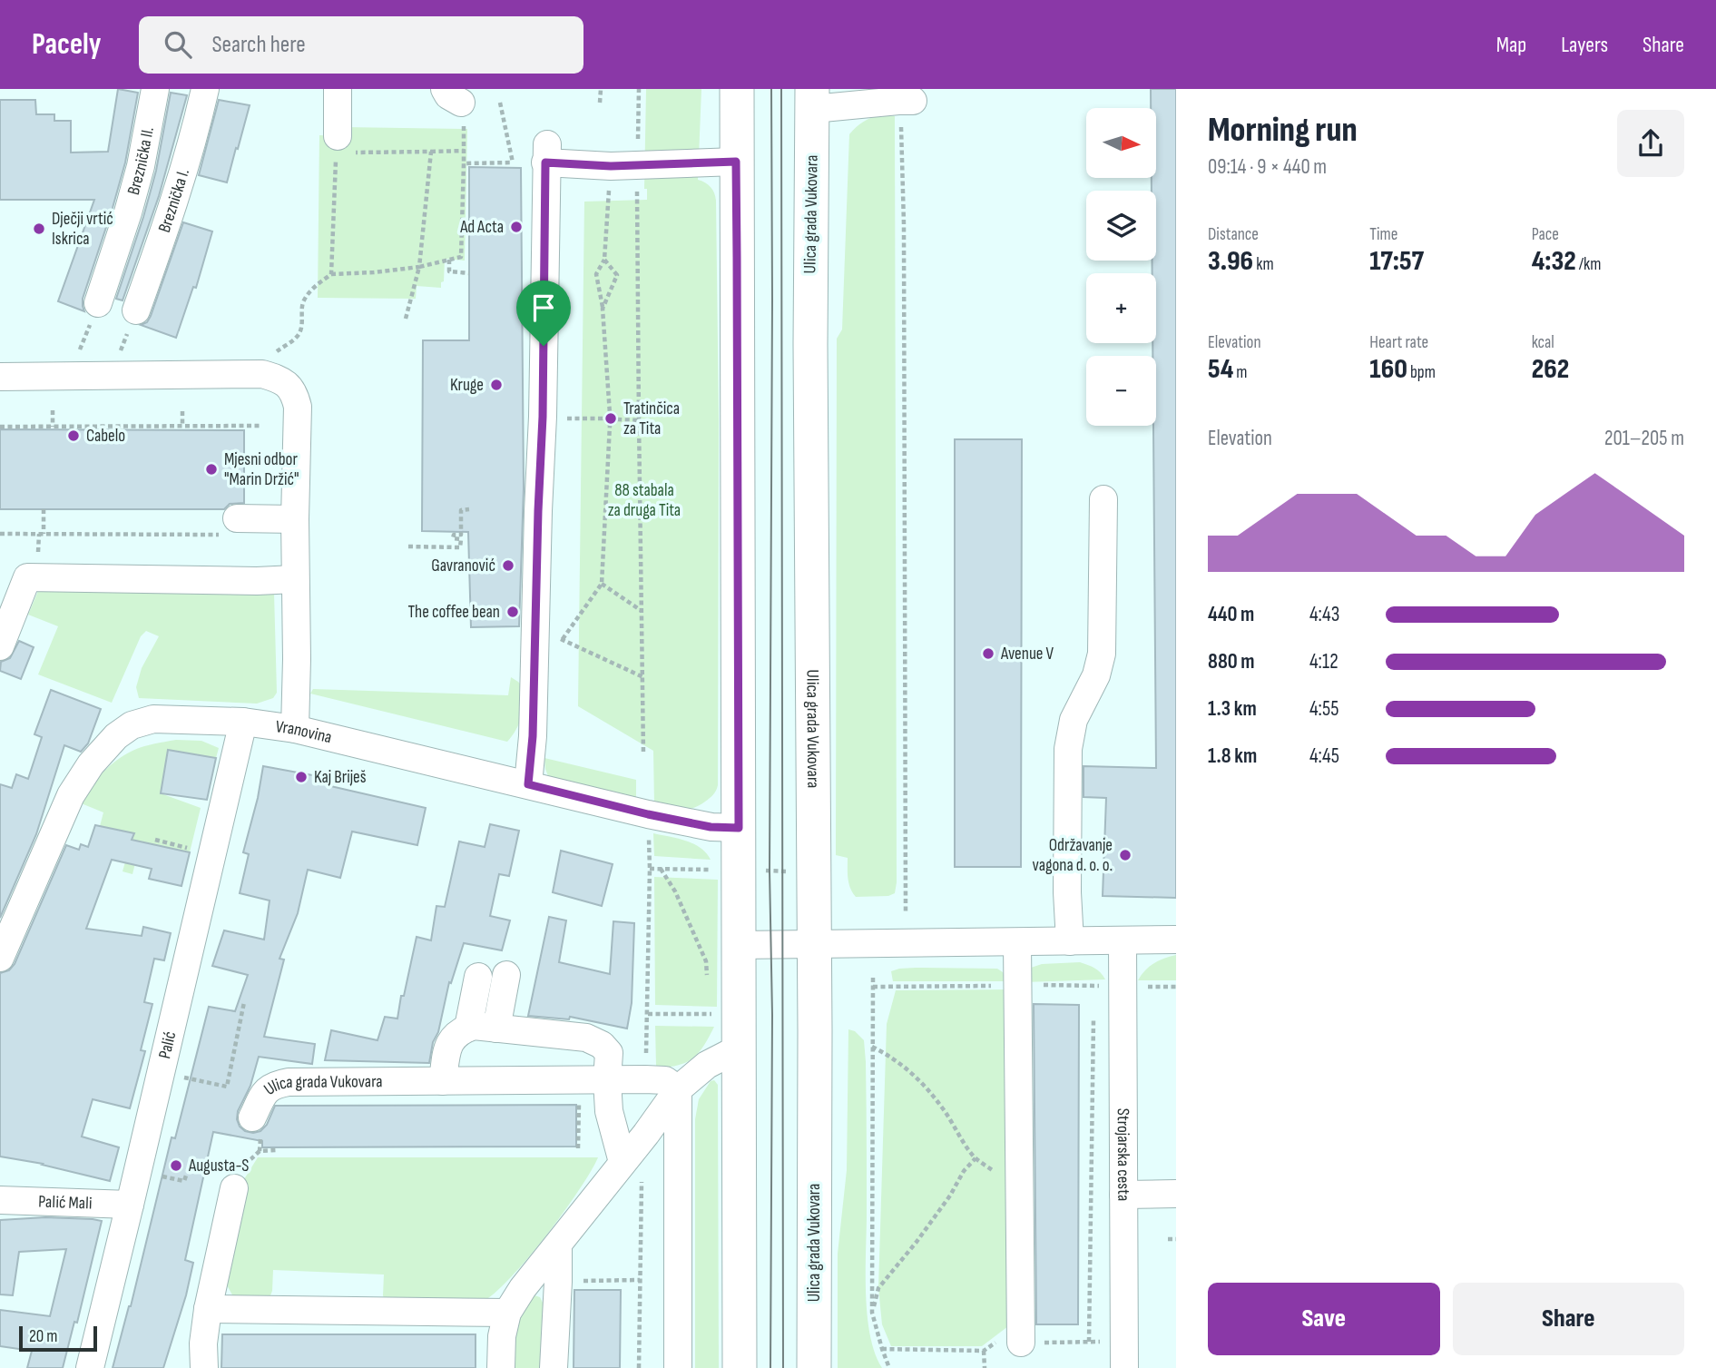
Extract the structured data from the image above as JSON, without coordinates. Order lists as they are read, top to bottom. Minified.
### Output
{"streets":{"main road":["Ulica grada Vukovara"],"street":["Breznička II.","Breznička I.","Vranovina","Palić","Strojarska cesta","Palić Mali"]},"crossings":[["Vranovina","Palić"],["Palić","Palić Mali"]],"parks":["88 stabala za druga Tita"],"places":["Ad Acta","Dječji vrtić Iskrica","Kruge","Tratinčica za Tita","Cabelo","Mjesni odbor \"Marin Držić\"","Gavranović","The coffee bean","Avenue V","Kaj Briješ","Održavanje vagona d. o. o.","Augusta-S"],"scale_bar":"20 m","north":"right","page":{"header":"Pacely","search":"Search here","nav":["Map","Layers","Share"],"heading":["Morning run","09:14 · 9 × 440 m"],"map_buttons":["+","−"],"stats":[["Distance","3.96 km"],["Time","17:57"],["Pace","4:32 /km"],["Elevation","54 m"],["Heart rate","160 bpm"],["kcal","262"]],"chart":["Elevation","201–205 m"],"list":[{"name":"440 m","note":"4:43"},{"name":"880 m","note":"4:12"},{"name":"1.3 km","note":"4:55"},{"name":"1.8 km","note":"4:45"}],"buttons":["Save","Share"],"scale":"20 m"}}
